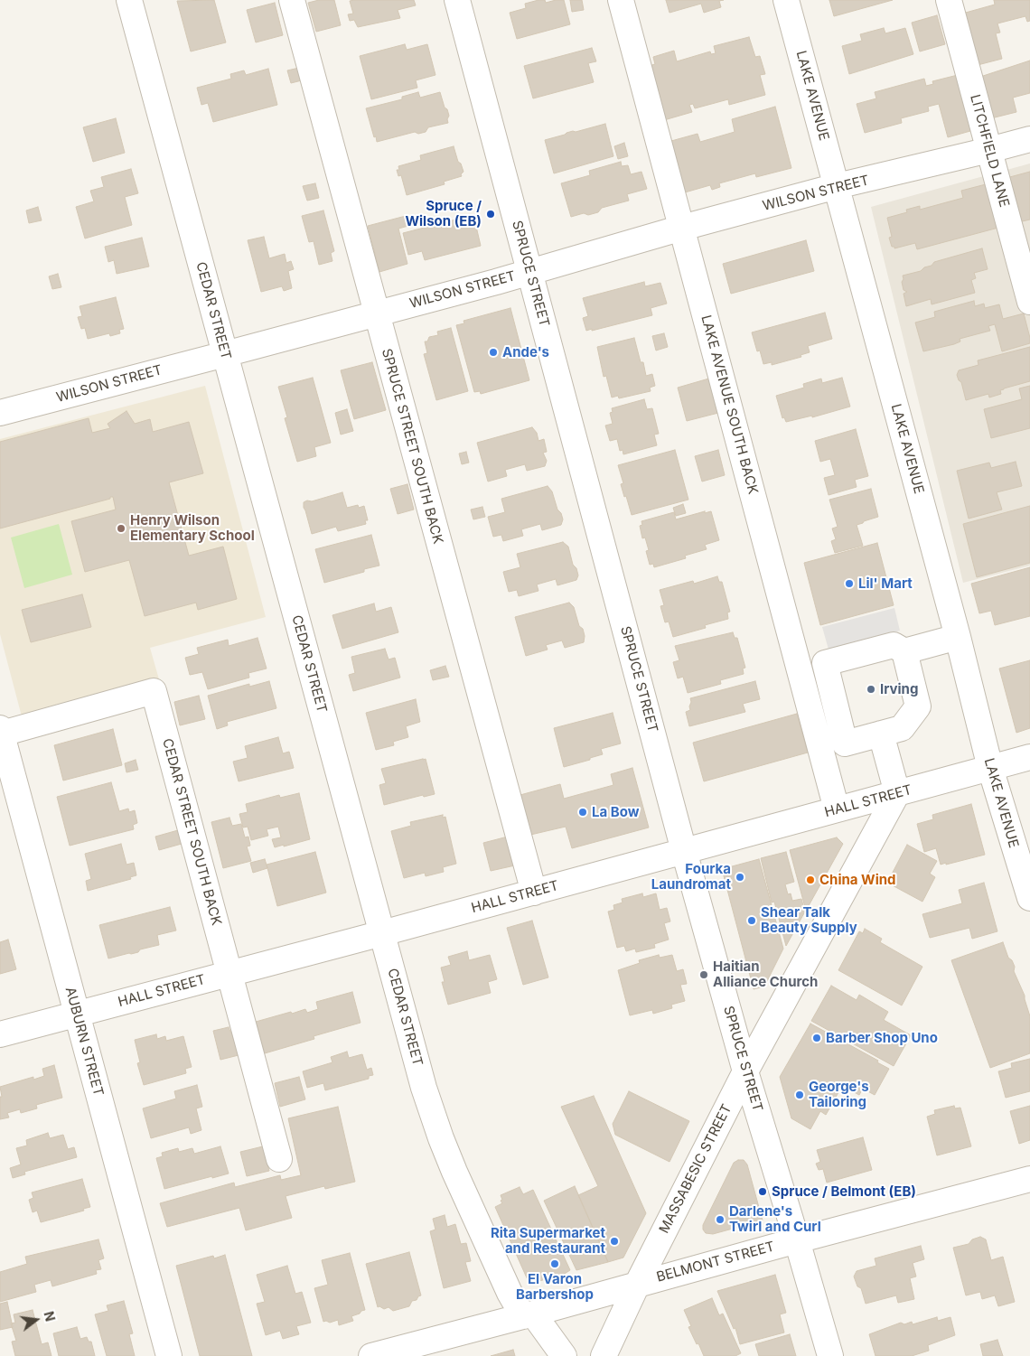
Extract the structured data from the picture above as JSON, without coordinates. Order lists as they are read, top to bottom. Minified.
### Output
{"streets":{"street":["LAKE AVENUE","LITCHFIELD LANE","WILSON STREET","SPRUCE STREET","CEDAR STREET","LAKE AVENUE SOUTH BACK","SPRUCE STREET SOUTH BACK","HALL STREET","CEDAR STREET SOUTH BACK","AUBURN STREET","MASSABESIC STREET","BELMONT STREET"]},"crossings":[["LAKE AVENUE","WILSON STREET"],["LAKE AVENUE","HALL STREET"],["LITCHFIELD LANE","WILSON STREET"],["WILSON STREET","SPRUCE STREET"],["WILSON STREET","CEDAR STREET"],["WILSON STREET","LAKE AVENUE SOUTH BACK"],["WILSON STREET","SPRUCE STREET SOUTH BACK"],["SPRUCE STREET","HALL STREET"],["SPRUCE STREET","MASSABESIC STREET"],["SPRUCE STREET","BELMONT STREET"],["CEDAR STREET","HALL STREET"],["CEDAR STREET","BELMONT STREET"],["LAKE AVENUE SOUTH BACK","HALL STREET"],["SPRUCE STREET SOUTH BACK","HALL STREET"],["HALL STREET","CEDAR STREET SOUTH BACK"],["HALL STREET","AUBURN STREET"],["HALL STREET","MASSABESIC STREET"],["CEDAR STREET SOUTH BACK","AUBURN STREET"],["MASSABESIC STREET","BELMONT STREET"]],"places":["Spruce / Wilson (EB)","Ande's","Henry Wilson Elementary School","Lil' Mart","Irving","La Bow","Fourka Laundromat","China Wind","Shear Talk Beauty Supply","Haitian Alliance Church","Barber Shop Uno","George's Tailoring","Spruce / Belmont (EB)","Darlene's Twirl and Curl","Rita Supermarket and Restaurant","El Varon Barbershop"],"north":"right"}
